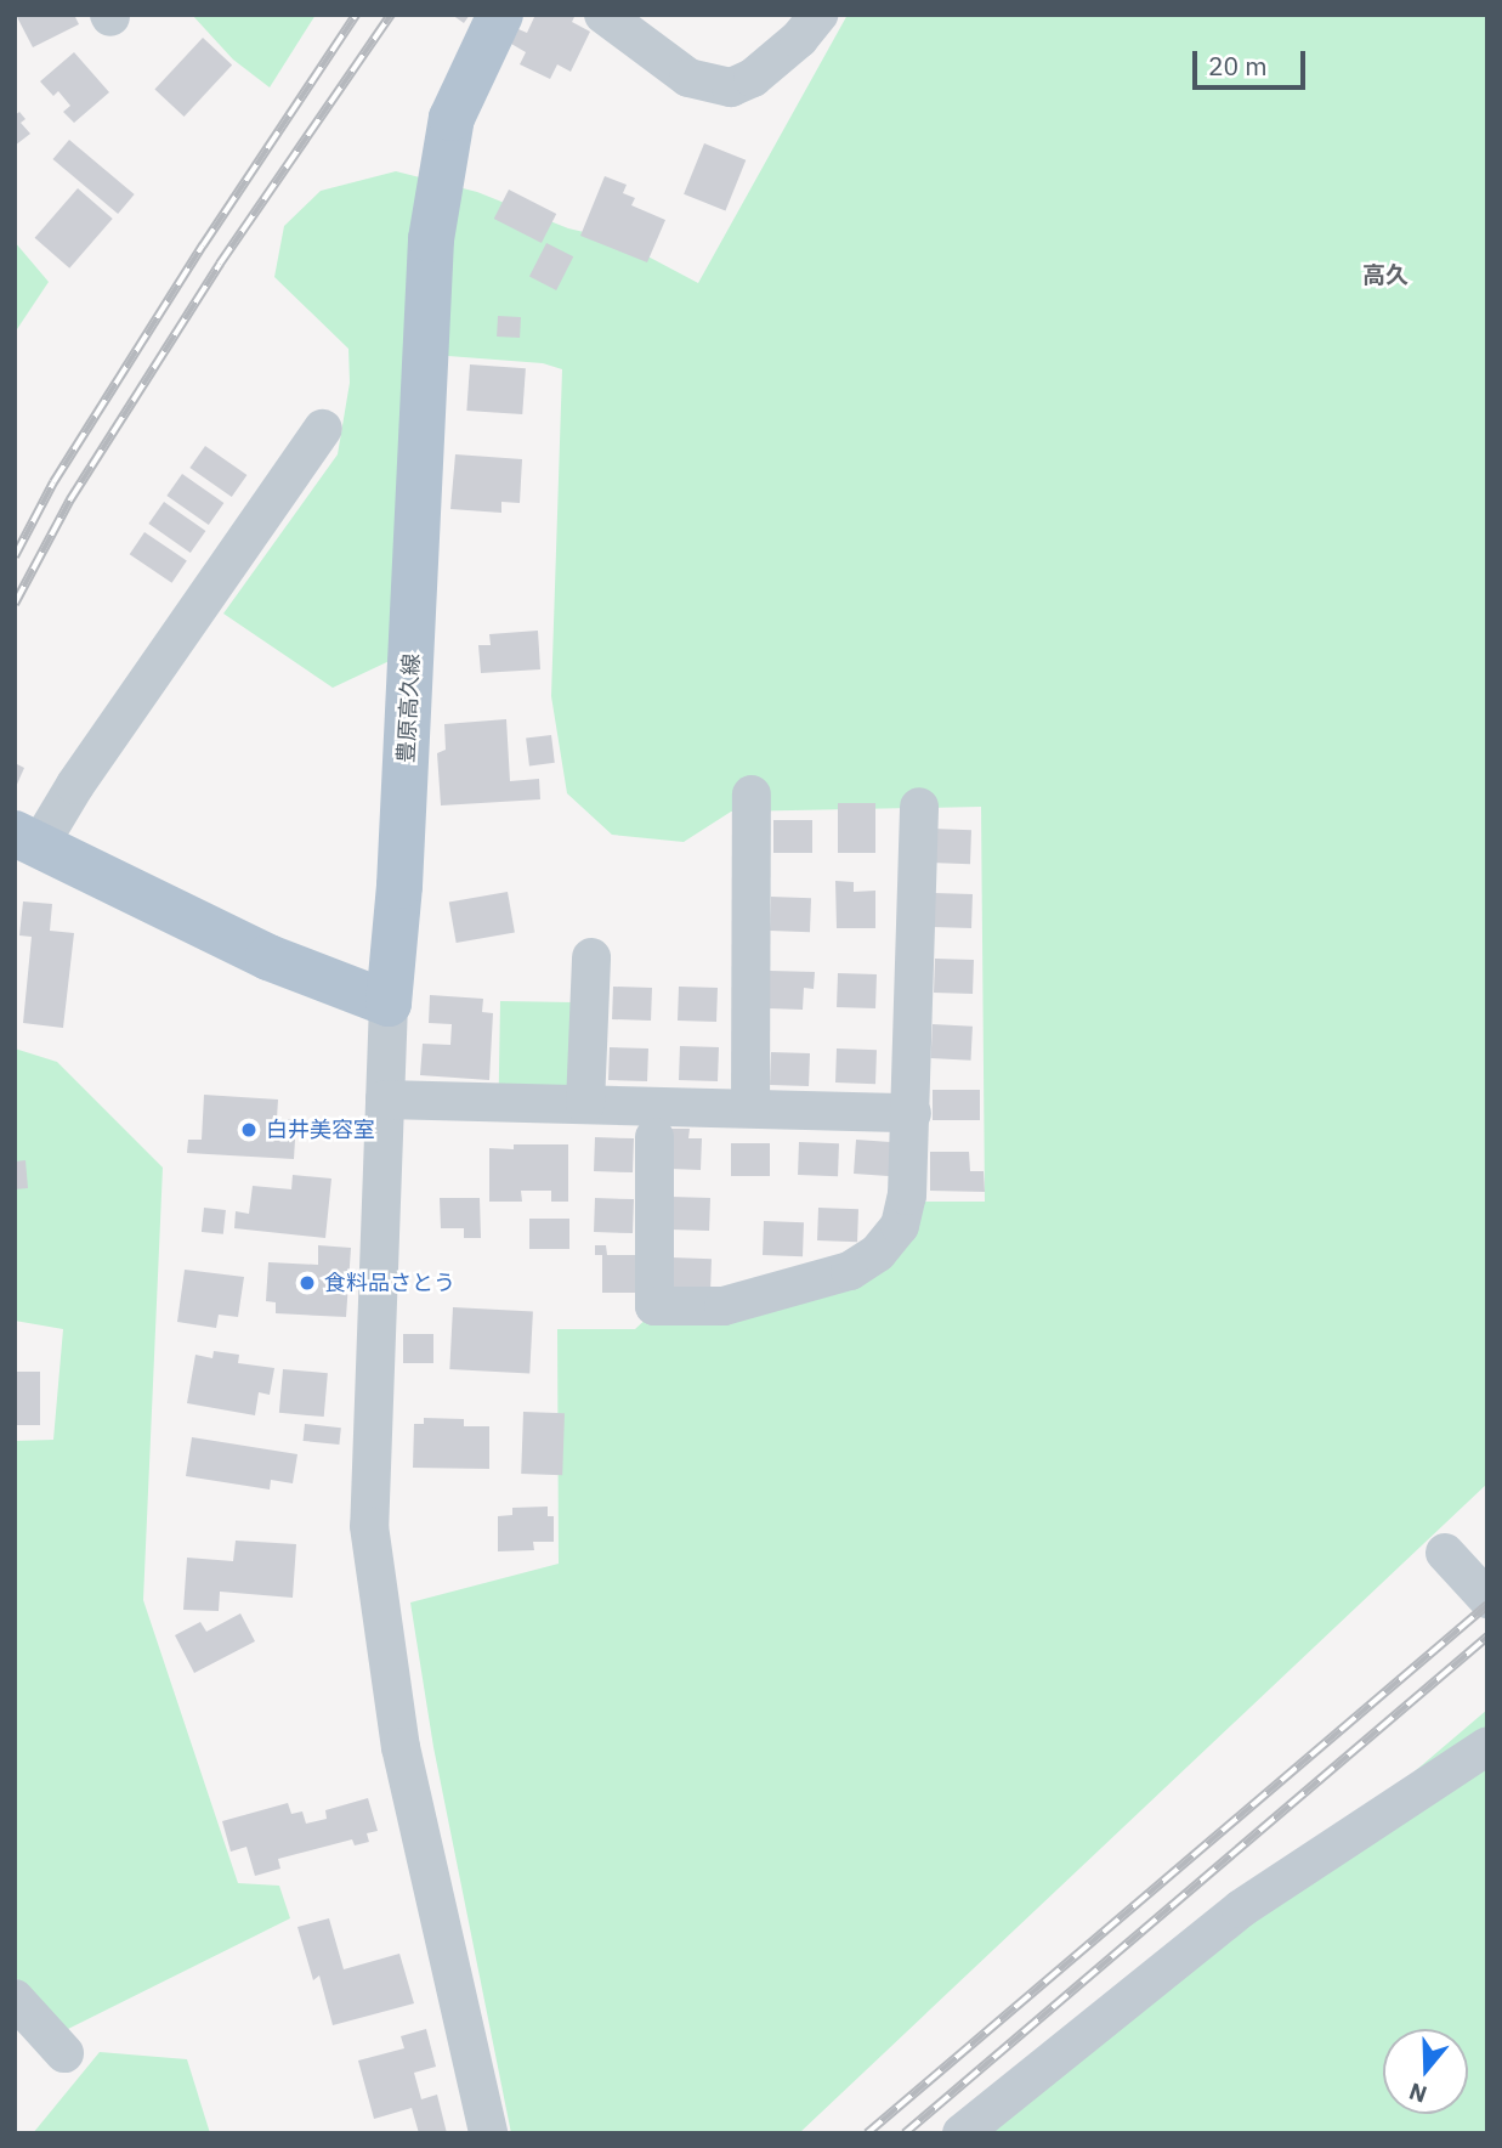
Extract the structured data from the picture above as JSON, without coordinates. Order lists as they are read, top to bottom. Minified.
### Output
{"streets":{"main road":["豊原高久線"]},"districts":["高久"],"places":["白井美容室","食料品さとう"],"scale_bar":"20 m","north":"bottom"}
